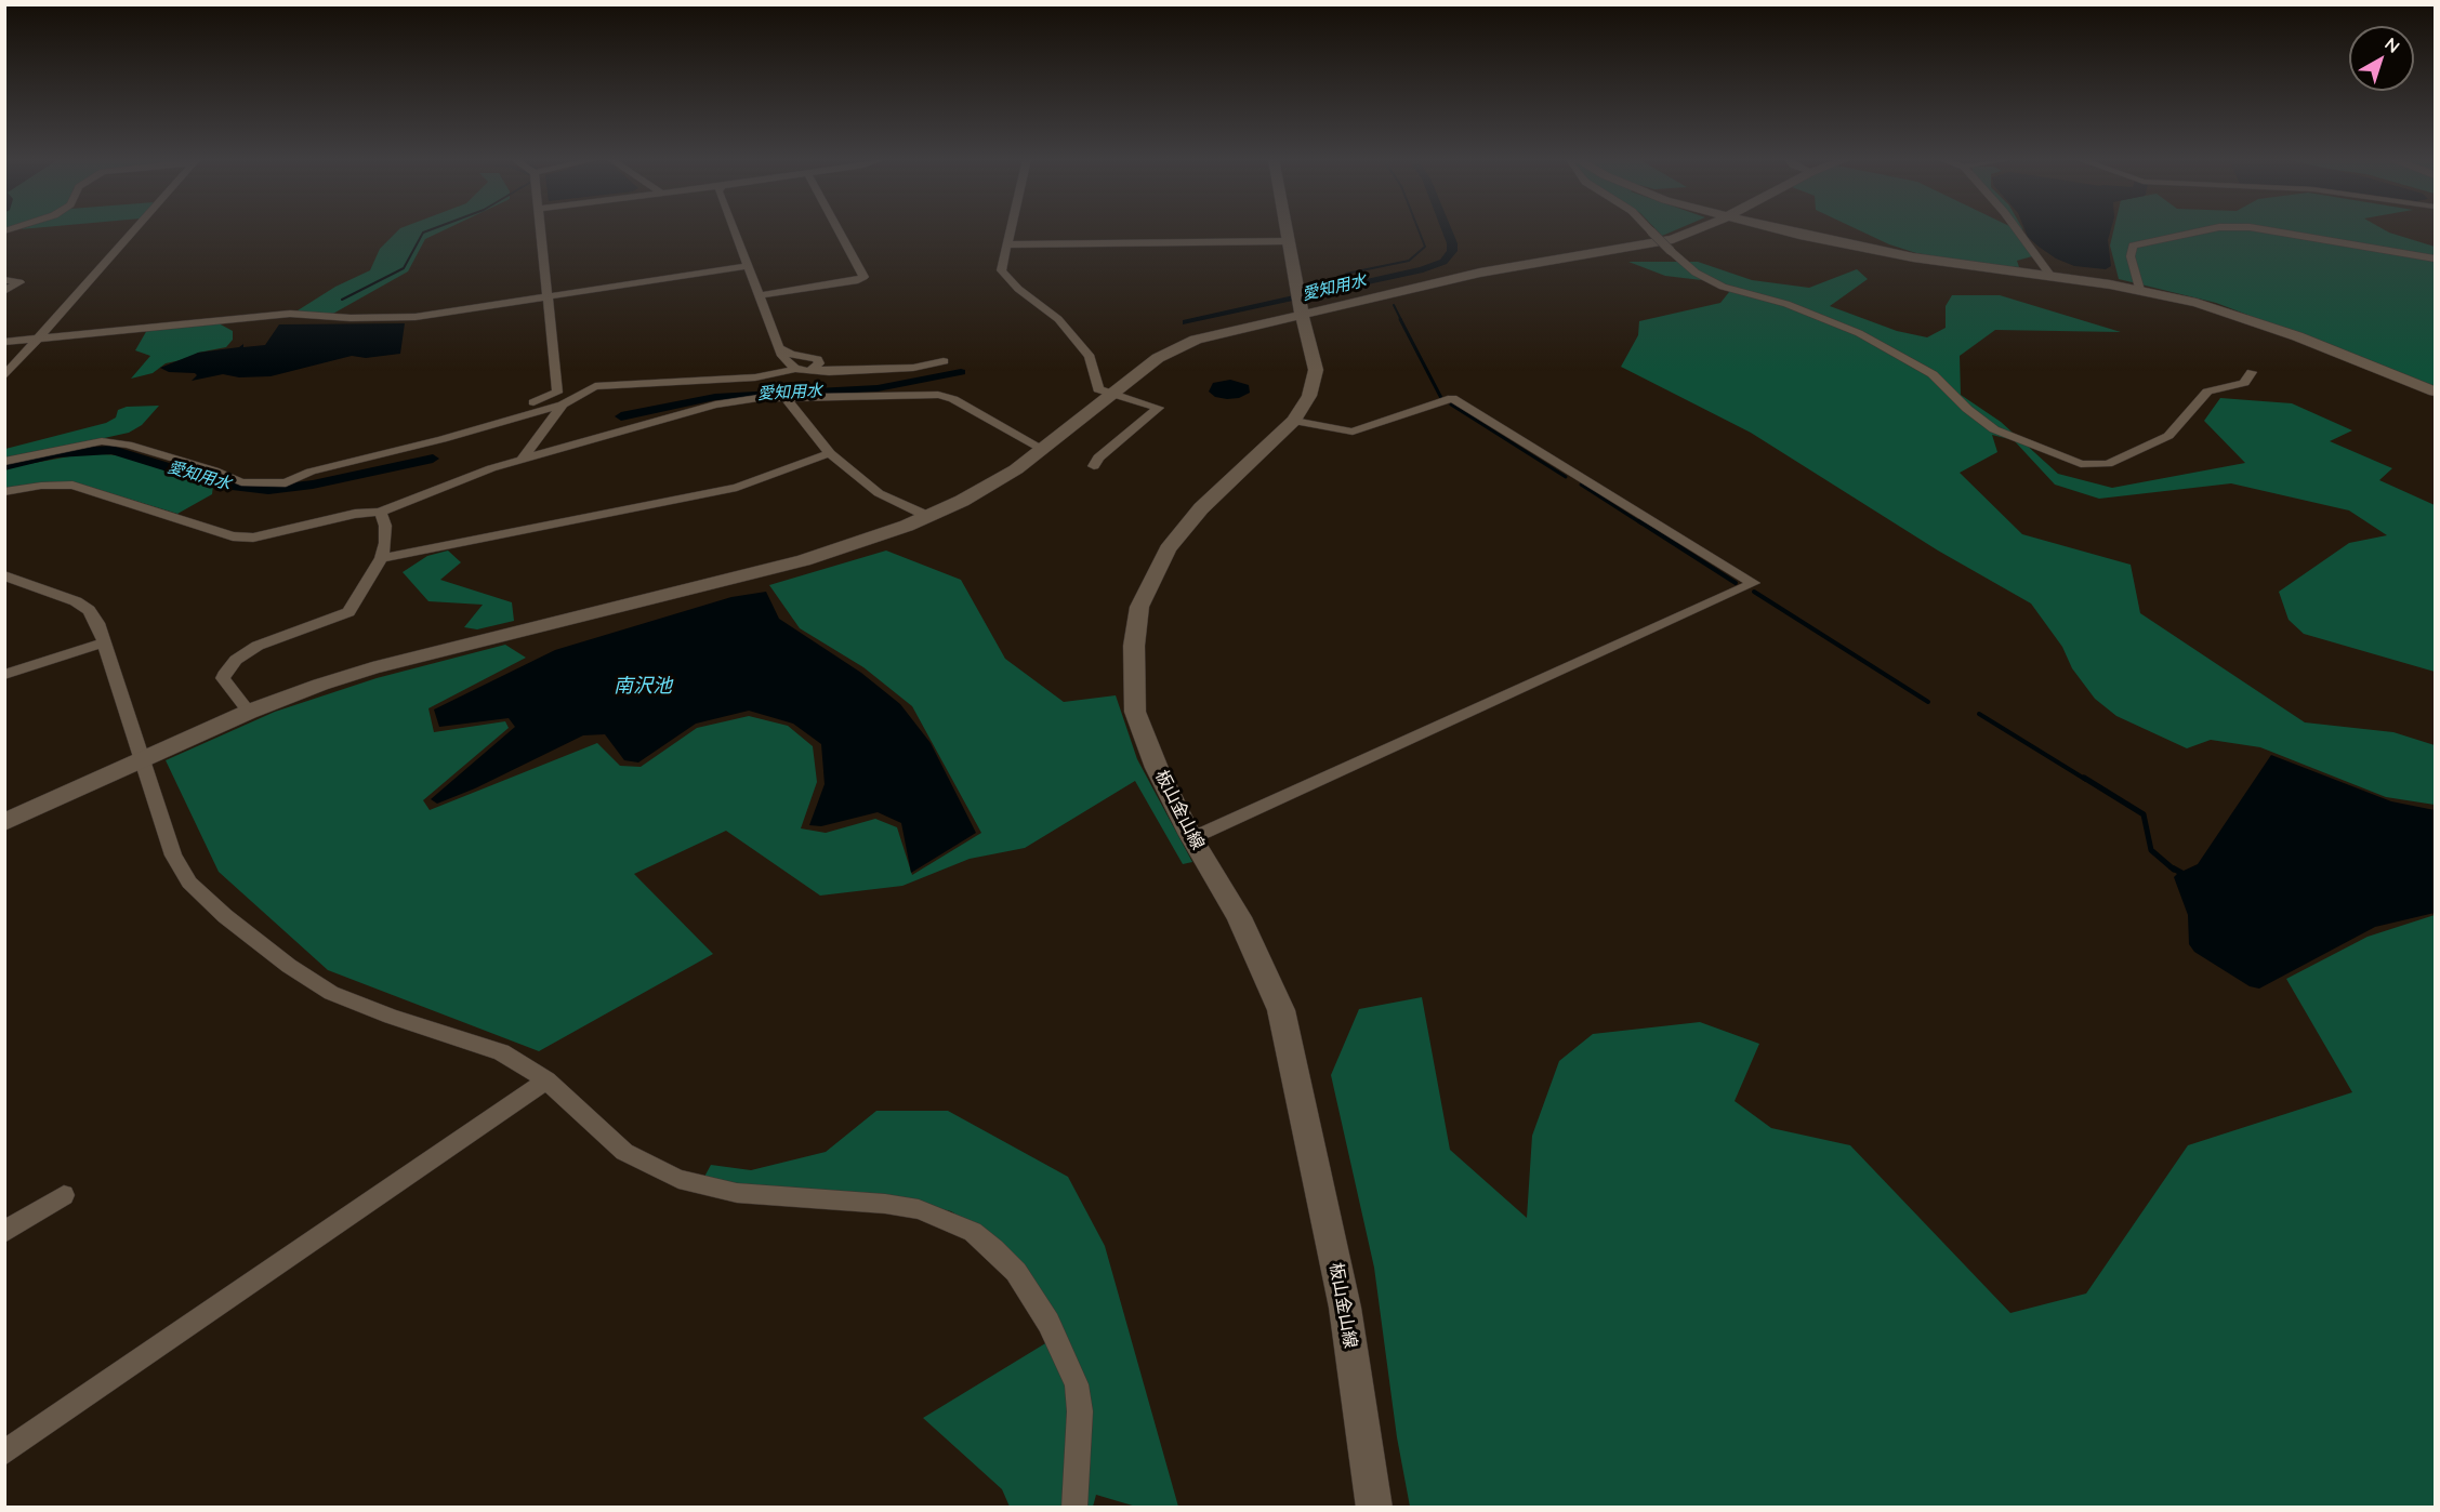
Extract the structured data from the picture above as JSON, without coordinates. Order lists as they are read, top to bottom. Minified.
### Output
{"streets":{"street":["板山金山線"]},"water":["愛知用水","南沢池"],"north":"top right"}
